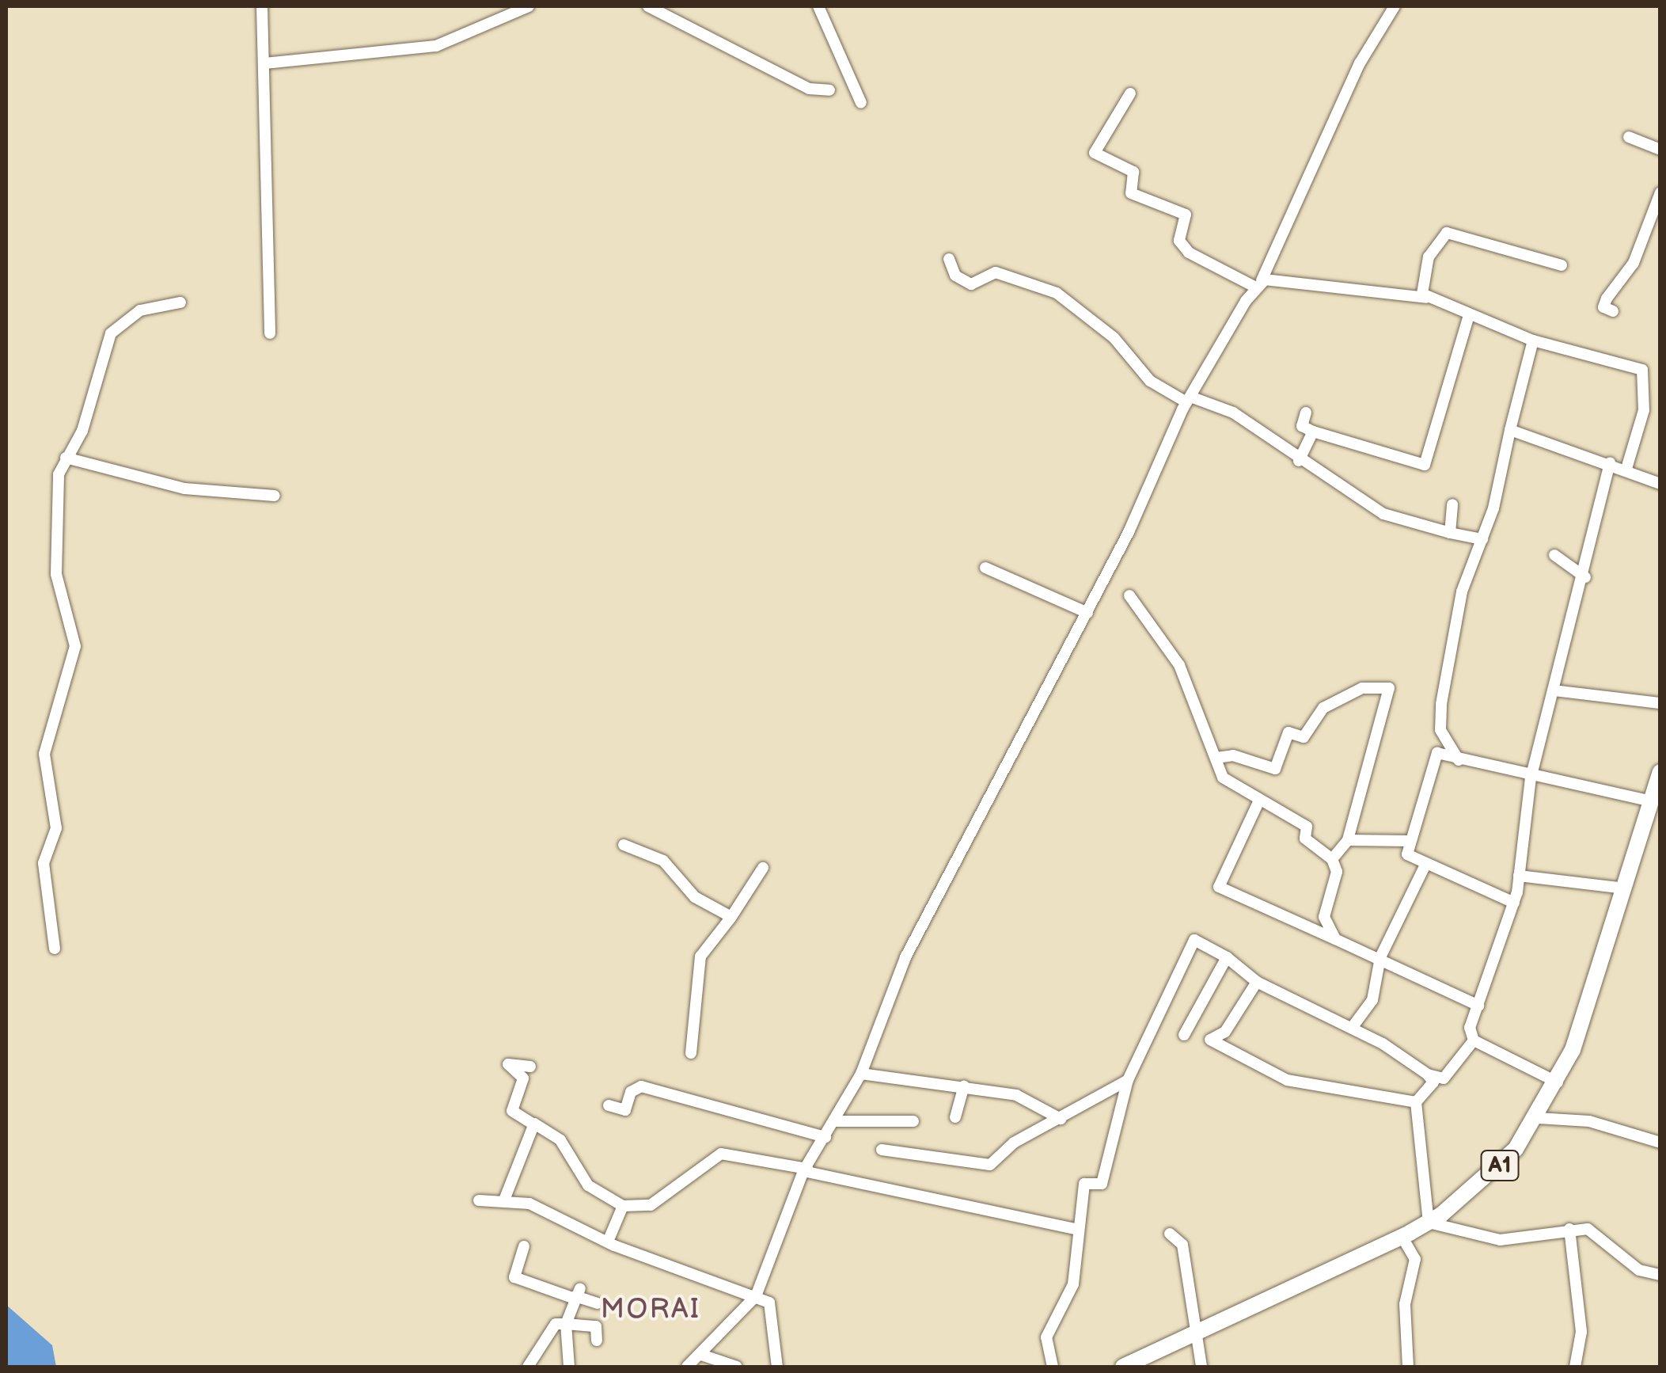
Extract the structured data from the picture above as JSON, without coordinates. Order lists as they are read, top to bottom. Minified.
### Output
{"streets":{"highway":["A1"]},"districts":["MORAI"]}
